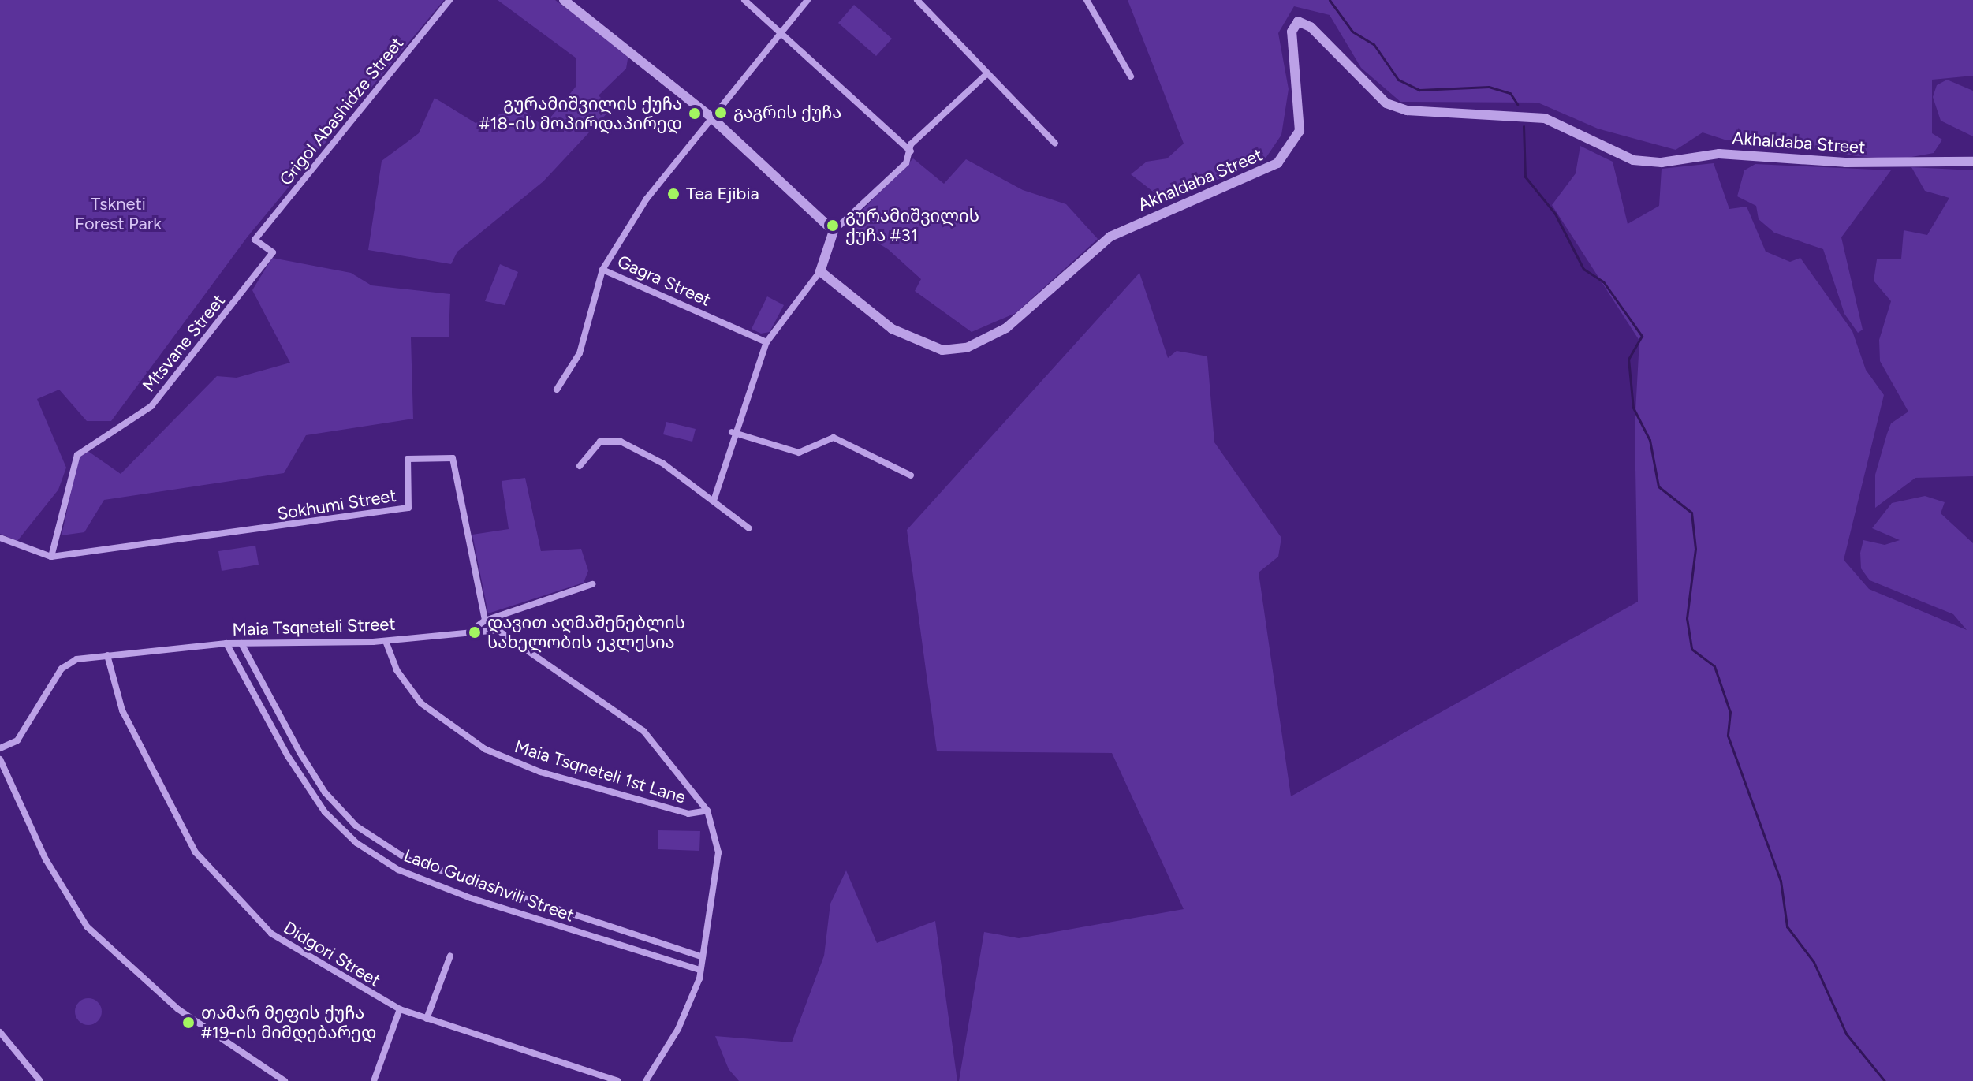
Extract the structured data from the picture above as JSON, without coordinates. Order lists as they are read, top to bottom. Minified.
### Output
{"streets":{"street":["Grigol Abashidze Street","Akhaldaba Street","Gagra Street","Mtsvane Street","Sokhumi Street","Maia Tsqneteli Street","Maia Tsqneteli 1st Lane","Lado Gudiashvili Street","Didgori Street"]},"crossings":[["Grigol Abashidze Street","Mtsvane Street"],["Mtsvane Street","Sokhumi Street"],["Maia Tsqneteli Street","Maia Tsqneteli 1st Lane"],["Maia Tsqneteli Street","Lado Gudiashvili Street"],["Maia Tsqneteli Street","Didgori Street"]],"parks":["Tskneti Forest Park"],"places":["გაგრის ქუჩა","გურამიშვილის ქუჩა #18-ის მოპირდაპირედ","Tea Ejibia","გურამიშვილის ქუჩა #31","დავით აღმაშენებლის სახელობის ეკლესია","თამარ მეფის ქუჩა #19-ის მიმდებარედ"]}
